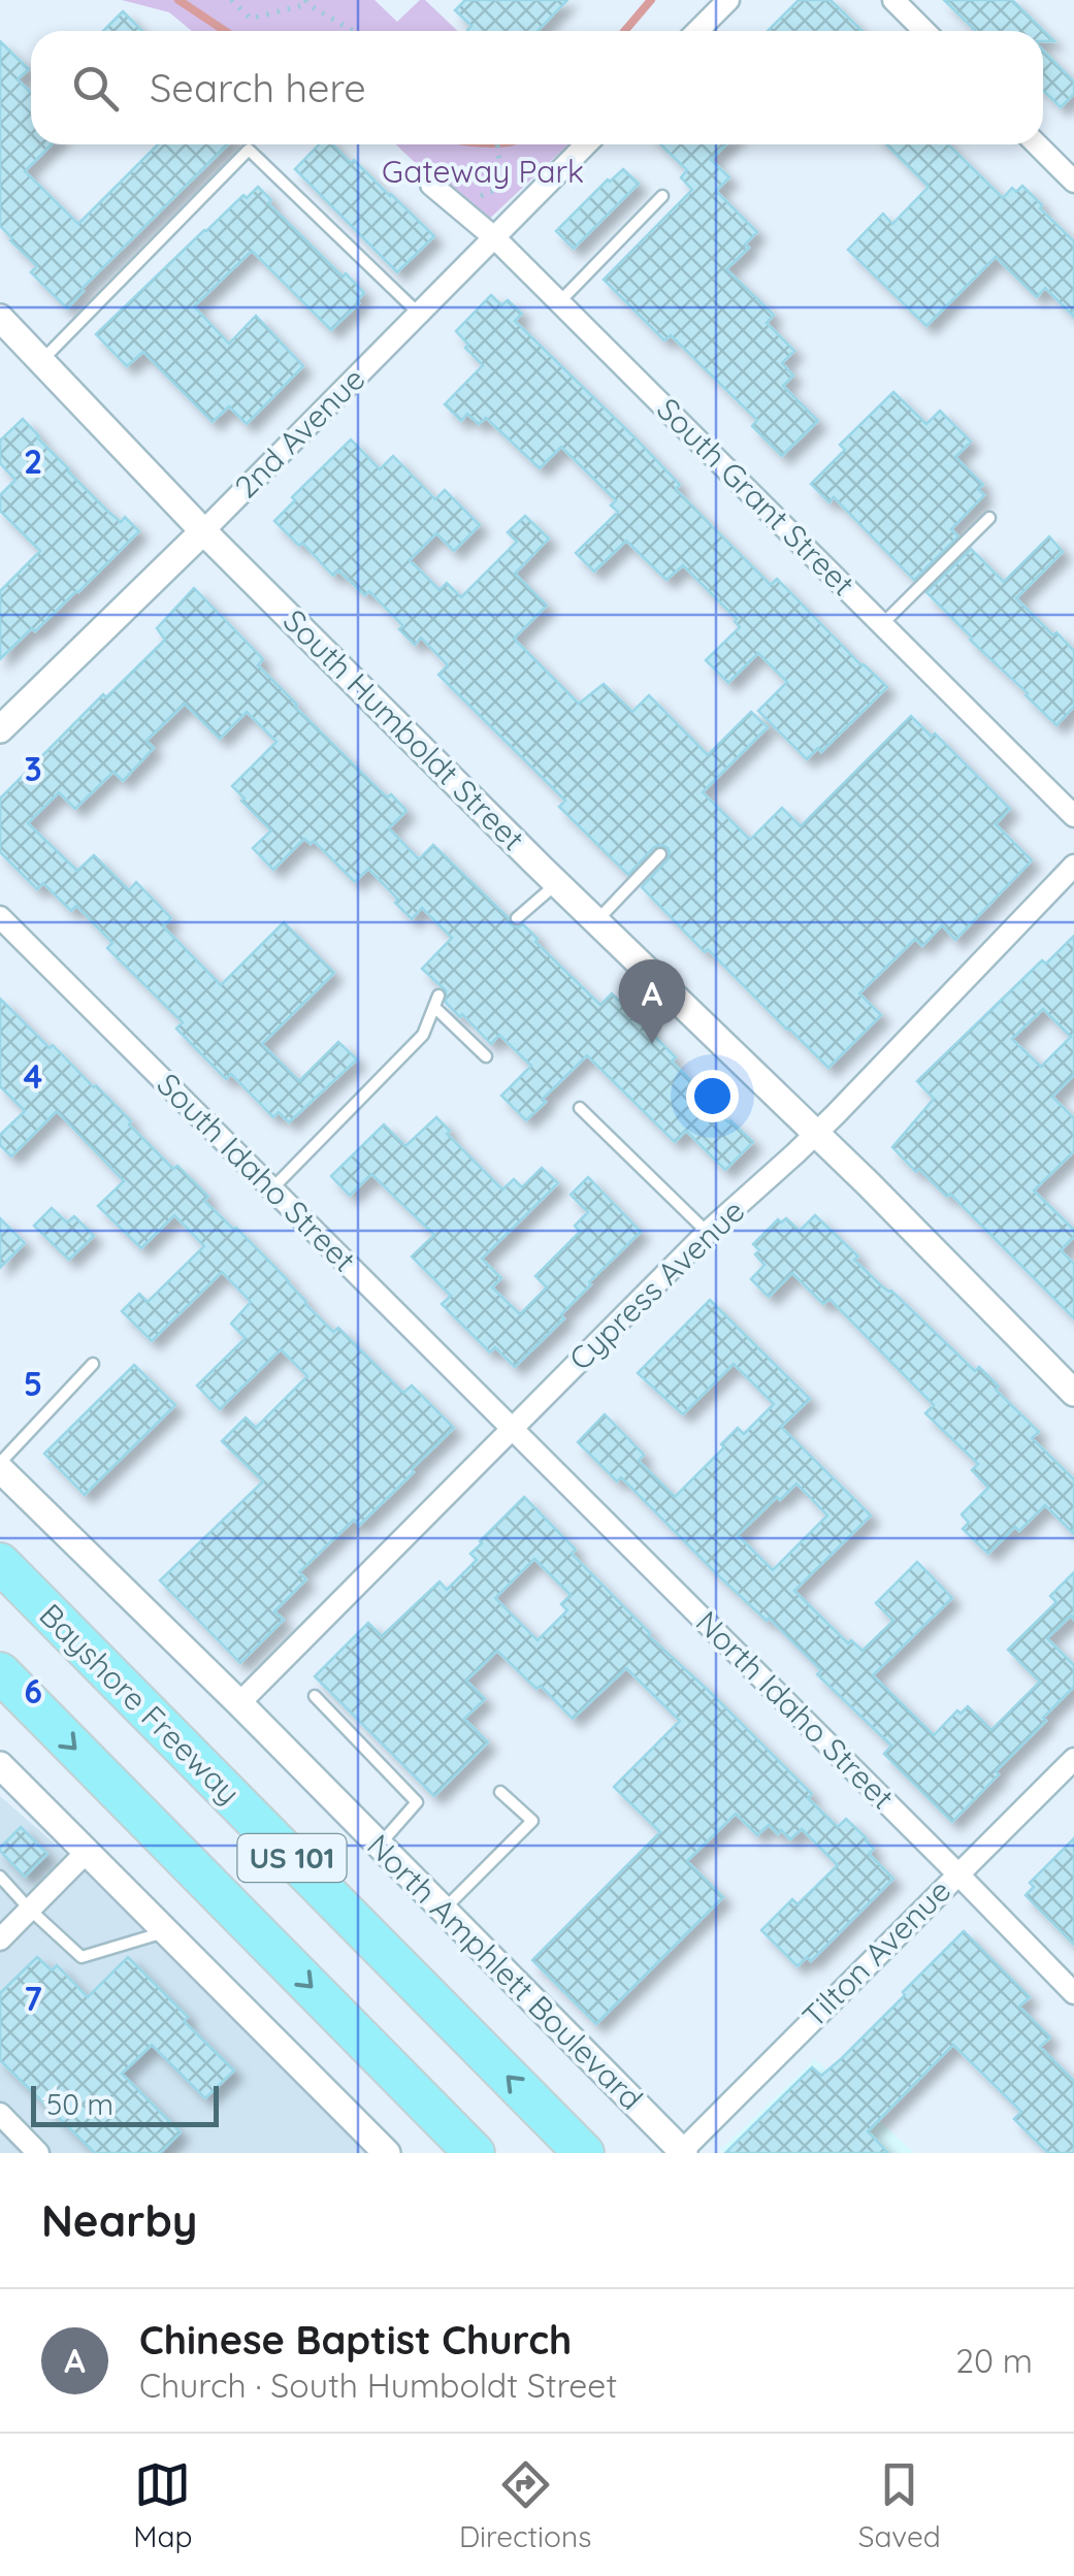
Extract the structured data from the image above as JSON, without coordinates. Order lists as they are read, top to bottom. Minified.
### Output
{"streets":{"highway":["Bayshore Freeway","US 101"],"street":["2nd Avenue","South Grant Street","South Humboldt Street","South Idaho Street","Cypress Avenue","North Idaho Street","Tilton Avenue","North Amphlett Boulevard"]},"crossings":[["2nd Avenue","South Grant Street"],["2nd Avenue","South Humboldt Street"],["South Humboldt Street","Cypress Avenue"],["South Idaho Street","Cypress Avenue"],["South Idaho Street","North Idaho Street"],["Cypress Avenue","North Idaho Street"],["Cypress Avenue","North Amphlett Boulevard"],["North Idaho Street","Tilton Avenue"],["Tilton Avenue","North Amphlett Boulevard"]],"parks":["Gateway Park"],"scale_bar":"50 m","page":{"search":"Search here","pins":"A","scale":"50 m","heading":"Nearby","list":[{"mark":"A","name":"Chinese Baptist Church","note":"Church · South Humboldt Street","value":"20 m"}],"nav":["Map","Directions","Saved"]},"grid":{"rows":["2","3","4","5","6","7"]}}
